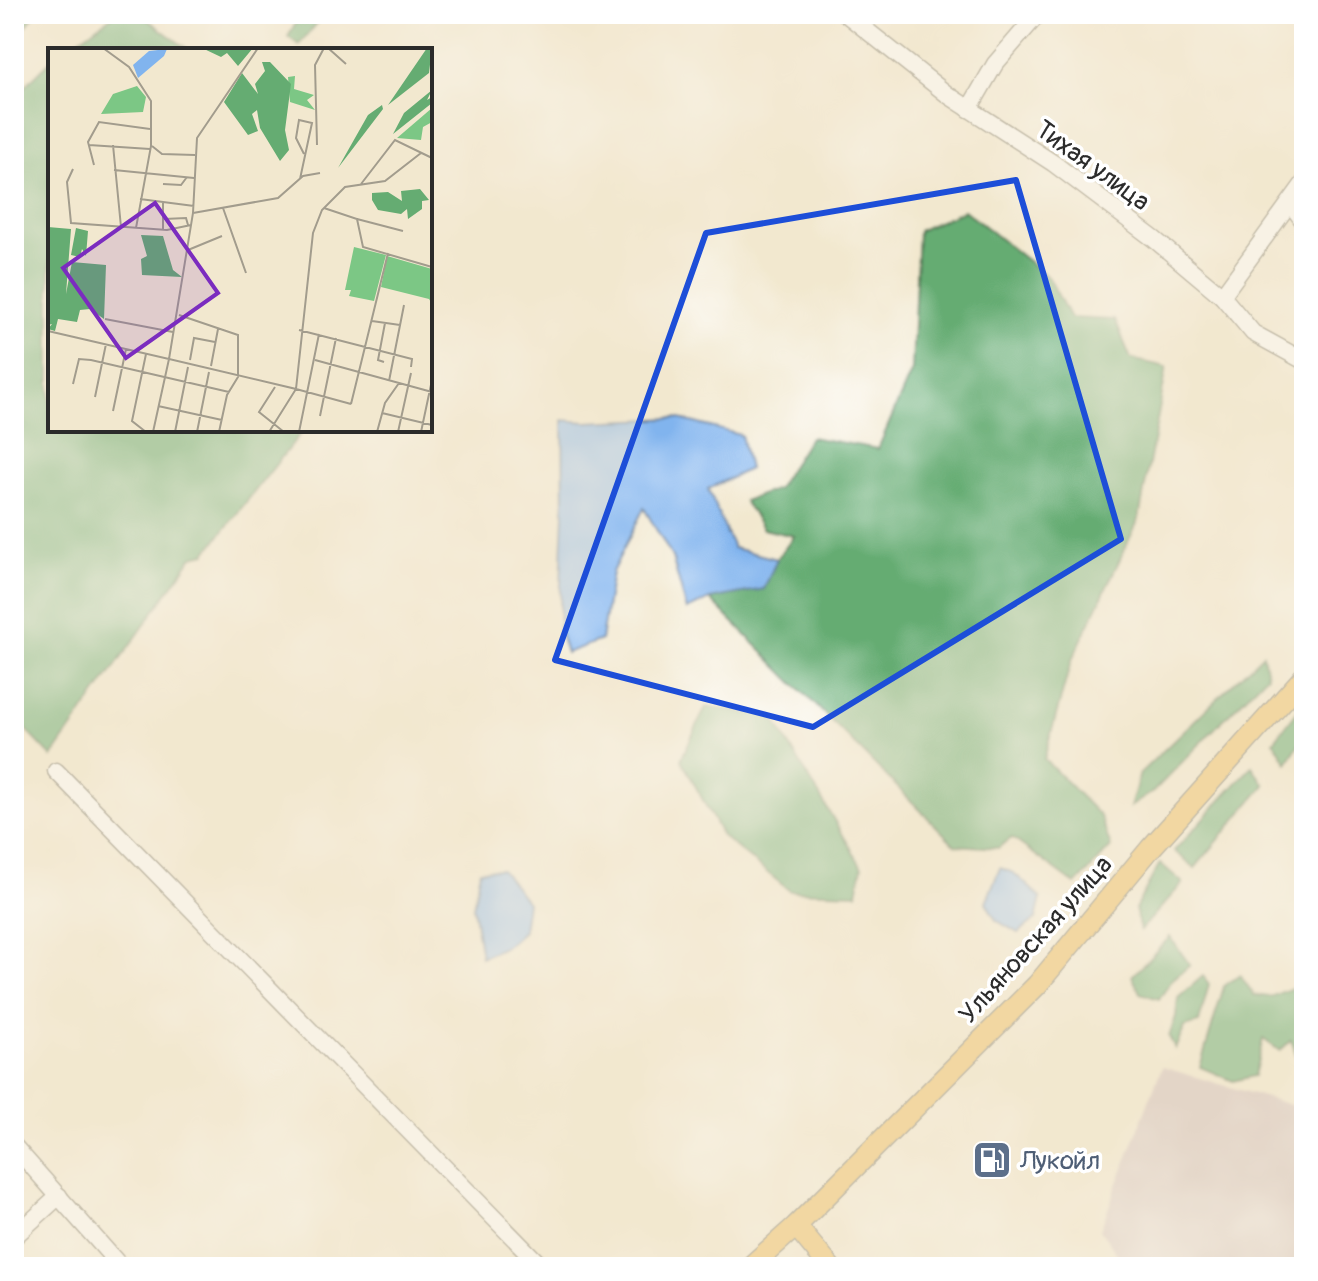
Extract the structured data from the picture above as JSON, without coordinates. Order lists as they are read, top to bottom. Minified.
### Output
{"streets":{"main road":["Ульяновская улица"],"street":["Тихая улица"]},"places":{"fuel station":["Лукойл"]}}
